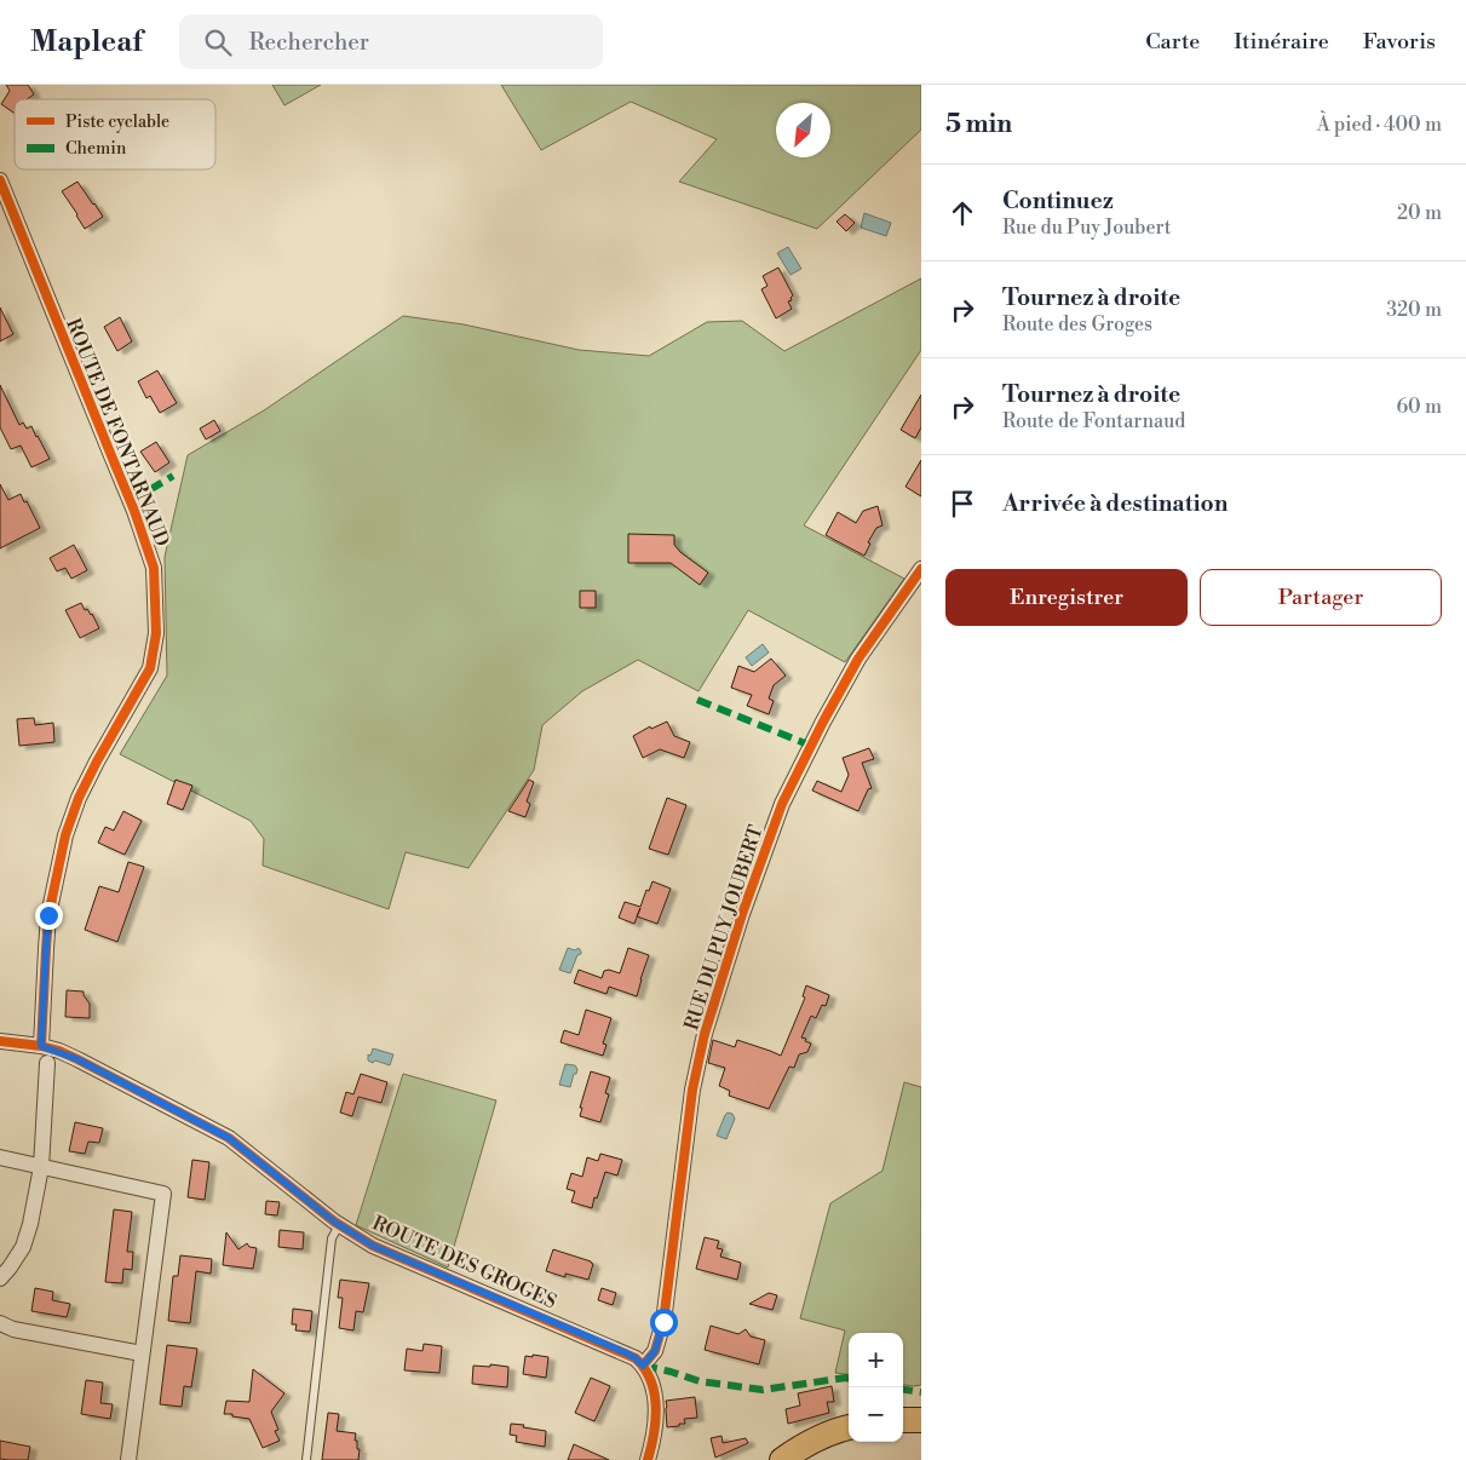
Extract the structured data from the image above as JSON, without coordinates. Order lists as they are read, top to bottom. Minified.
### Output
{"streets":{"street":["ROUTE DE FONTARNAUD","RUE DU PUY JOUBERT","ROUTE DES GROGES"]},"crossings":[["ROUTE DE FONTARNAUD","ROUTE DES GROGES"],["RUE DU PUY JOUBERT","ROUTE DES GROGES"]],"legend":["Piste cyclable","Chemin"],"north":"bottom left","page":{"header":"Mapleaf","search":"Rechercher","nav":["Carte","Itinéraire","Favoris"],"heading":["5 min","À pied · 400 m"],"list":[["Continuez","Rue du Puy Joubert","20 m"],["Tournez à droite","Route des Groges","320 m"],["Tournez à droite","Route de Fontarnaud","60 m"],"Arrivée à destination"],"buttons":["Enregistrer","Partager"],"map_buttons":["+","−"]}}
